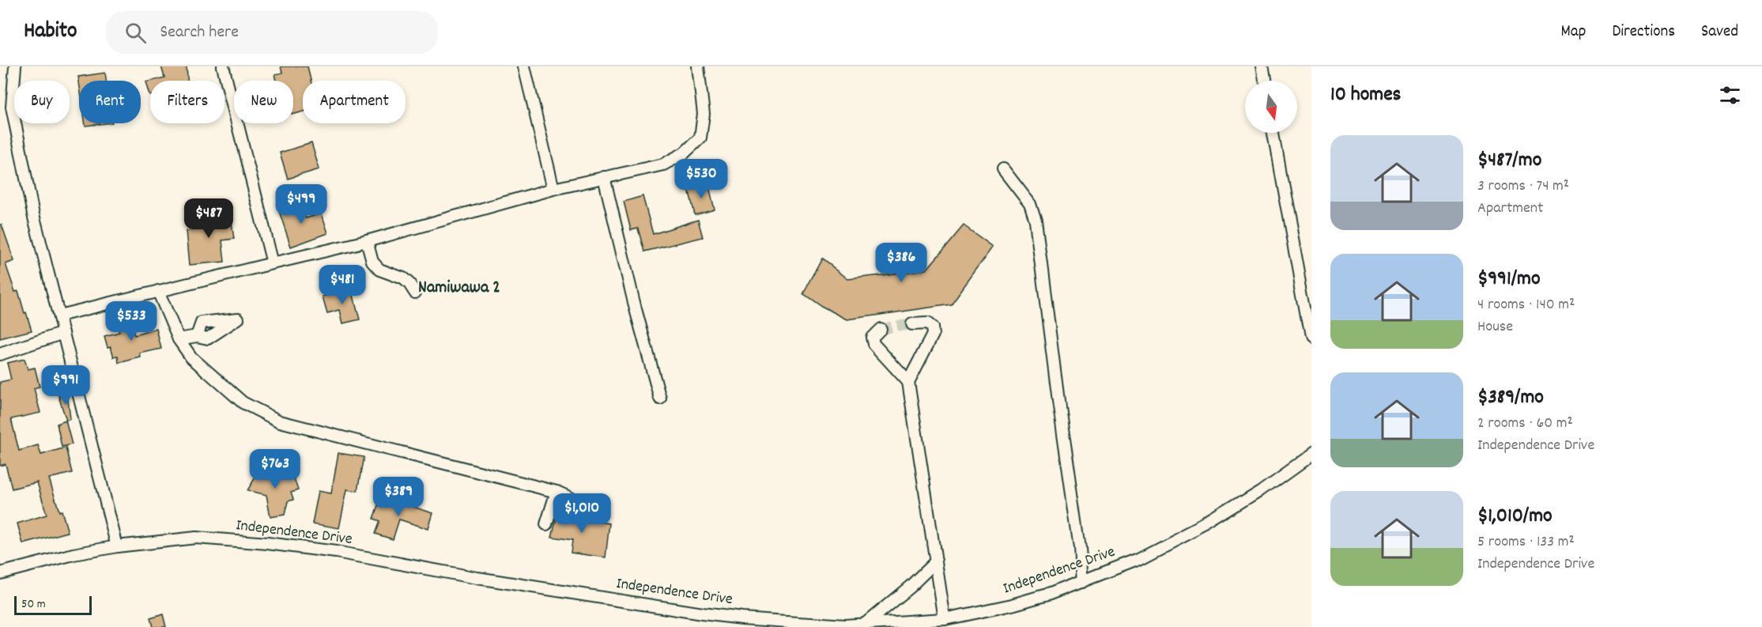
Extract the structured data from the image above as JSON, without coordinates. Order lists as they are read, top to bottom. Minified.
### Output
{"streets":{"street":["Independence Drive"]},"districts":["Namiwawa 2"],"scale_bar":"50 m","north":"bottom","page":{"header":"Habito","search":"Search here","nav":["Map","Directions","Saved"],"heading":"10 homes","chip":["Buy","Rent","Filters","New","Apartment"],"list":[{"name":"$487/mo","note":"3 rooms · 74 m² · Apartment"},{"name":"$991/mo","note":"4 rooms · 140 m² · House"},{"name":"$389/mo","note":"2 rooms · 60 m² · Independence Drive"},{"name":"$1,010/mo","note":"5 rooms · 133 m² · Independence Drive"}],"price":["$530","$499","$487","$386","$481","$533","$991","$763","$389","$1,010"],"scale":"50 m"}}
